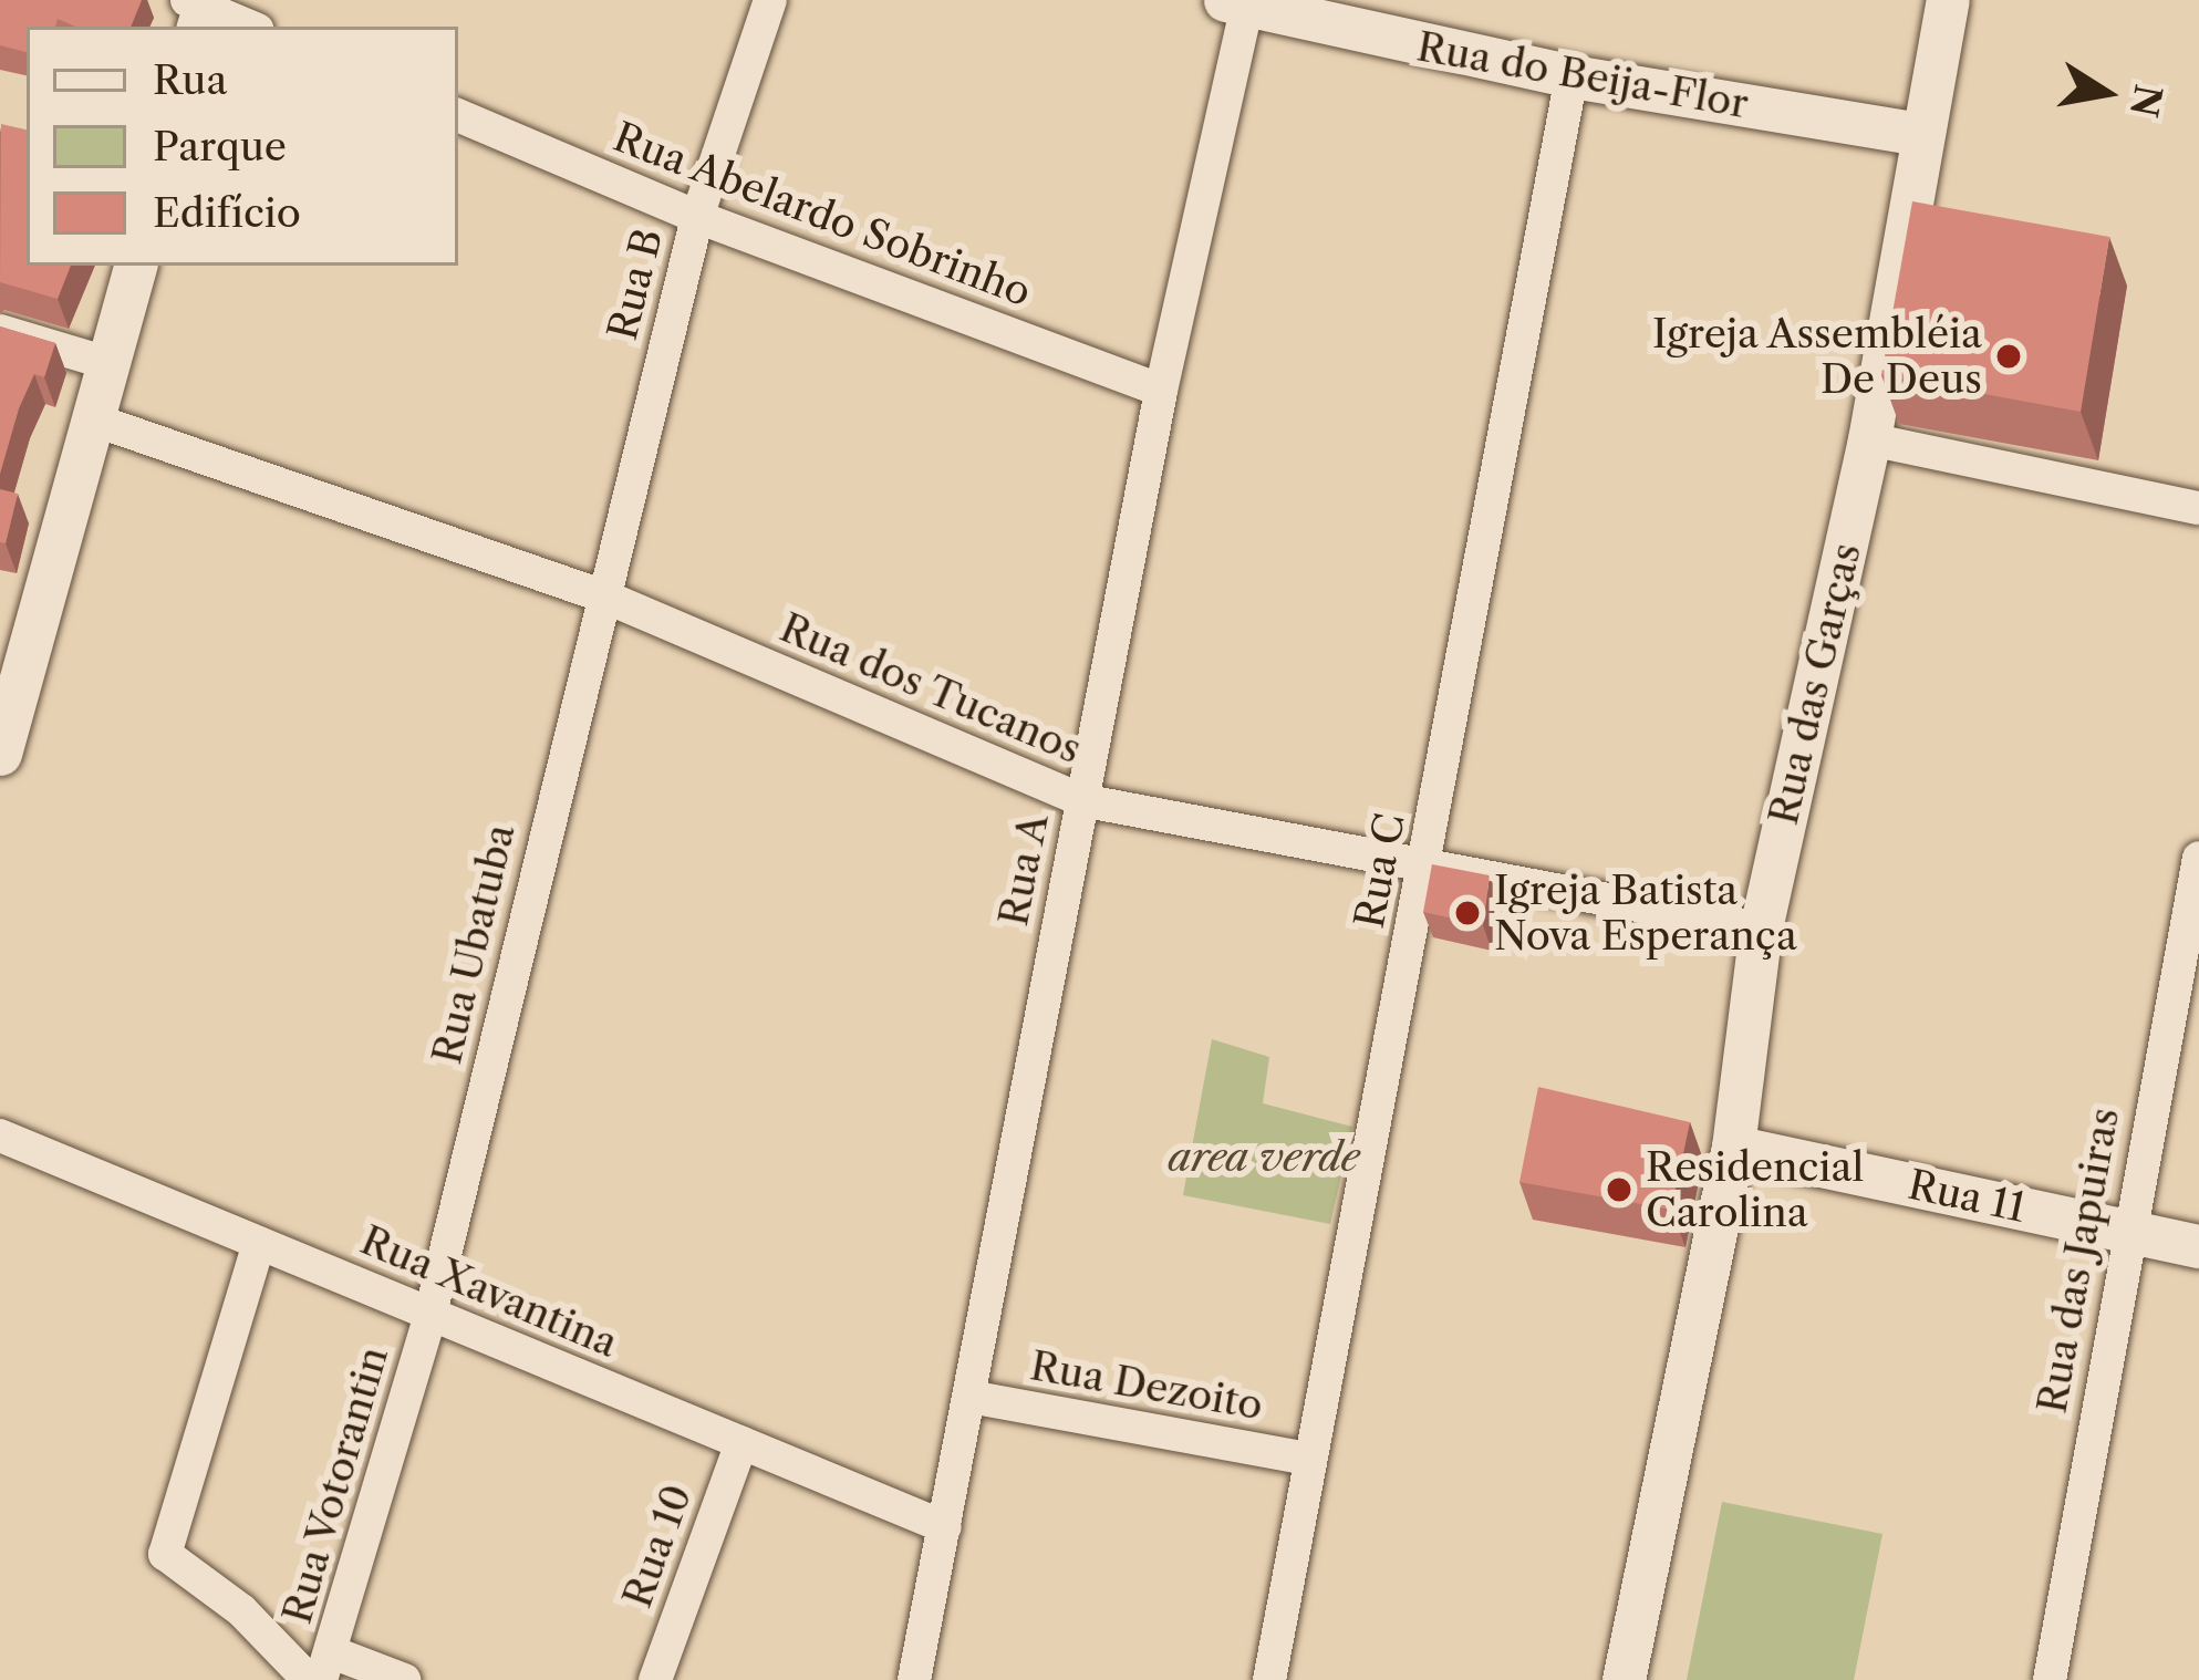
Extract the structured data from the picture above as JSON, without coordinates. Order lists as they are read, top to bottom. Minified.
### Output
{"streets":{"street":["Rua do Beija-Flor","Rua Abelardo Sobrinho","Rua B","Rua das Garças","Rua dos Tucanos","Rua A","Rua C","Rua Ubatuba","Rua 11","Rua das Japuiras","Rua Xavantina","Rua Dezoito","Rua Votorantin","Rua 10"]},"crossings":[["Rua do Beija-Flor","Rua das Garças"],["Rua do Beija-Flor","Rua A"],["Rua do Beija-Flor","Rua C"],["Rua Abelardo Sobrinho","Rua B"],["Rua Abelardo Sobrinho","Rua A"],["Rua B","Rua dos Tucanos"],["Rua B","Rua Ubatuba"],["Rua das Garças","Rua dos Tucanos"],["Rua das Garças","Rua 11"],["Rua dos Tucanos","Rua A"],["Rua dos Tucanos","Rua C"],["Rua dos Tucanos","Rua Ubatuba"],["Rua A","Rua Xavantina"],["Rua A","Rua Dezoito"],["Rua C","Rua Dezoito"],["Rua Ubatuba","Rua Xavantina"],["Rua Ubatuba","Rua Votorantin"],["Rua 11","Rua das Japuiras"],["Rua Xavantina","Rua Votorantin"],["Rua Xavantina","Rua 10"]],"parks":["area verde"],"places":["Igreja Assembléia De Deus","Igreja Batista Nova Esperança","Residencial Carolina"],"legend":["Rua","Parque","Edifício"],"north":"right"}
